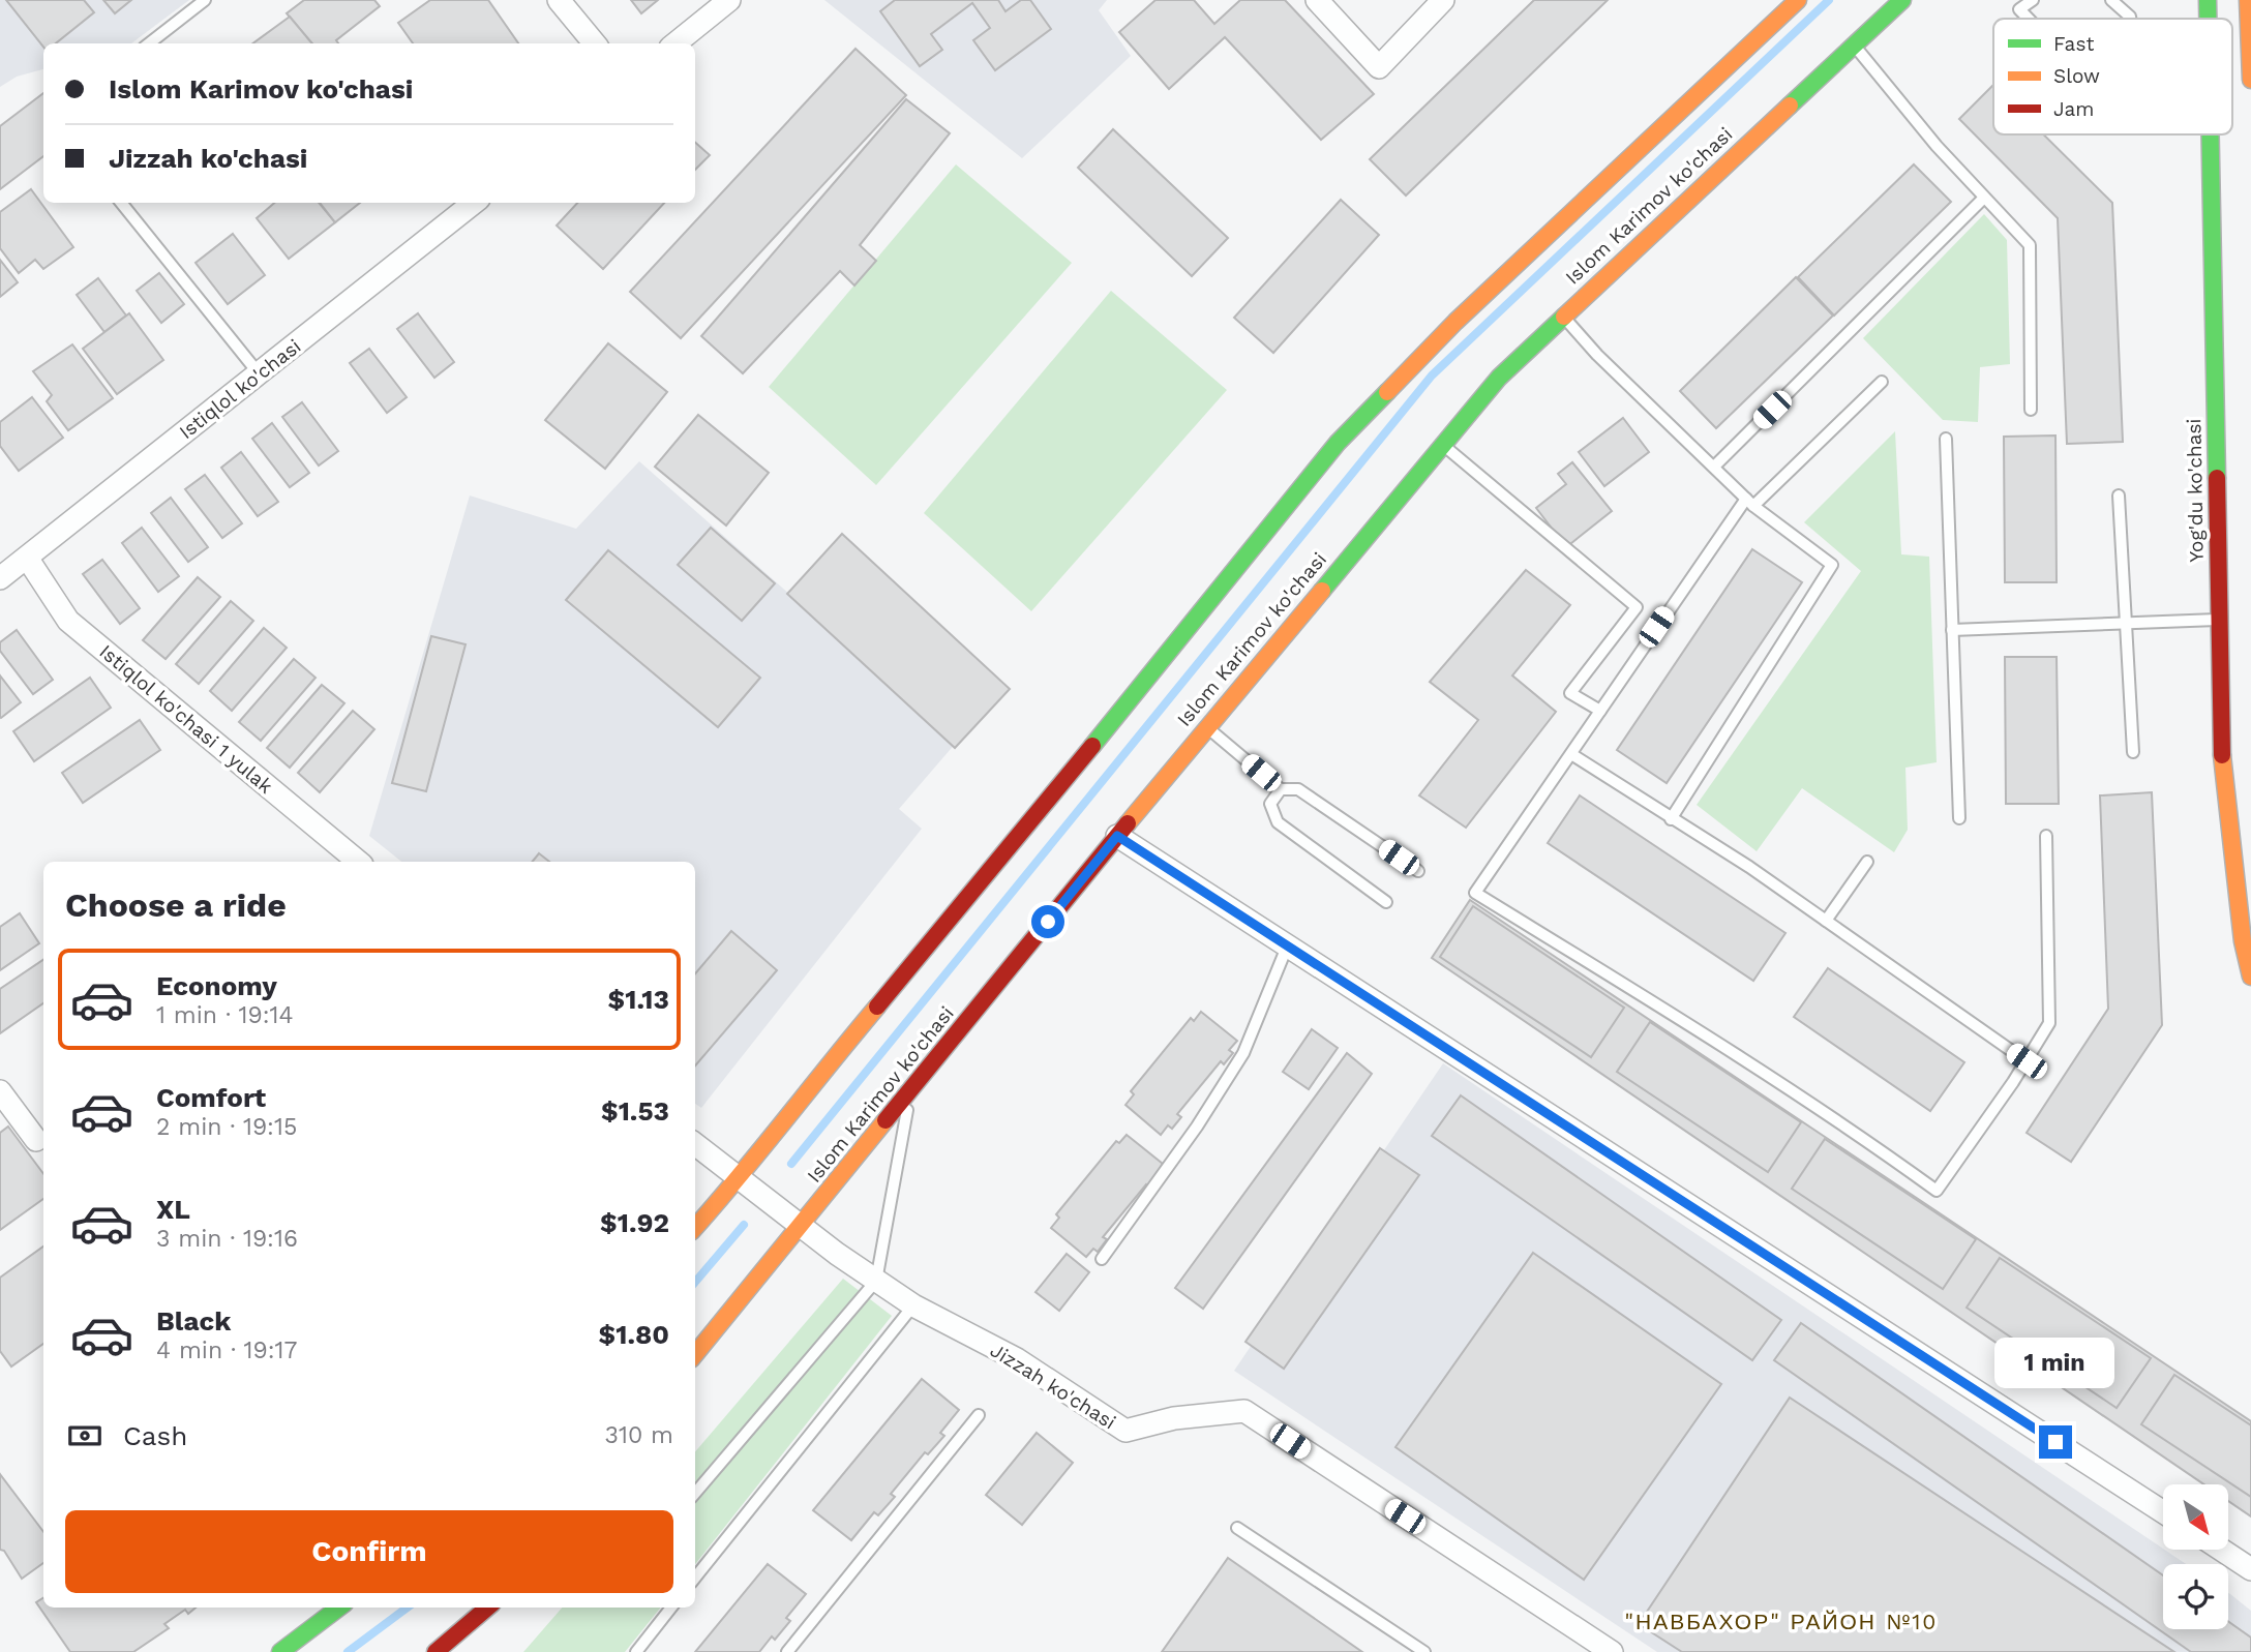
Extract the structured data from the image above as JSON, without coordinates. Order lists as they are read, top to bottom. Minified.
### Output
{"streets":{"main road":["Islom Karimov ko'chasi","Yog'du ko'chasi"],"street":["Istiqlol ko'chasi","Istiqlol ko'chasi 1 yulak","Jizzah ko'chasi"]},"crossings":[["Islom Karimov ko'chasi","Jizzah ko'chasi"],["Istiqlol ko'chasi","Istiqlol ko'chasi 1 yulak"]],"districts":["\"НАВБАХОР\" РАЙОН №10"],"legend":["Fast","Slow","Jam"],"north":"bottom right","page":{"banner":["Islom Karimov ko'chasi","Jizzah ko'chasi"],"heading":"Choose a ride","list":[{"name":"Economy","note":"1 min · 19:14","value":"$1.13"},{"name":"Comfort","note":"2 min · 19:15","value":"$1.53"},{"name":"XL","note":"3 min · 19:16","value":"$1.92"},{"name":"Black","note":"4 min · 19:17","value":"$1.80"}],"bubble":"1 min","pay":["Cash","310 m"],"buttons":"Confirm"}}
